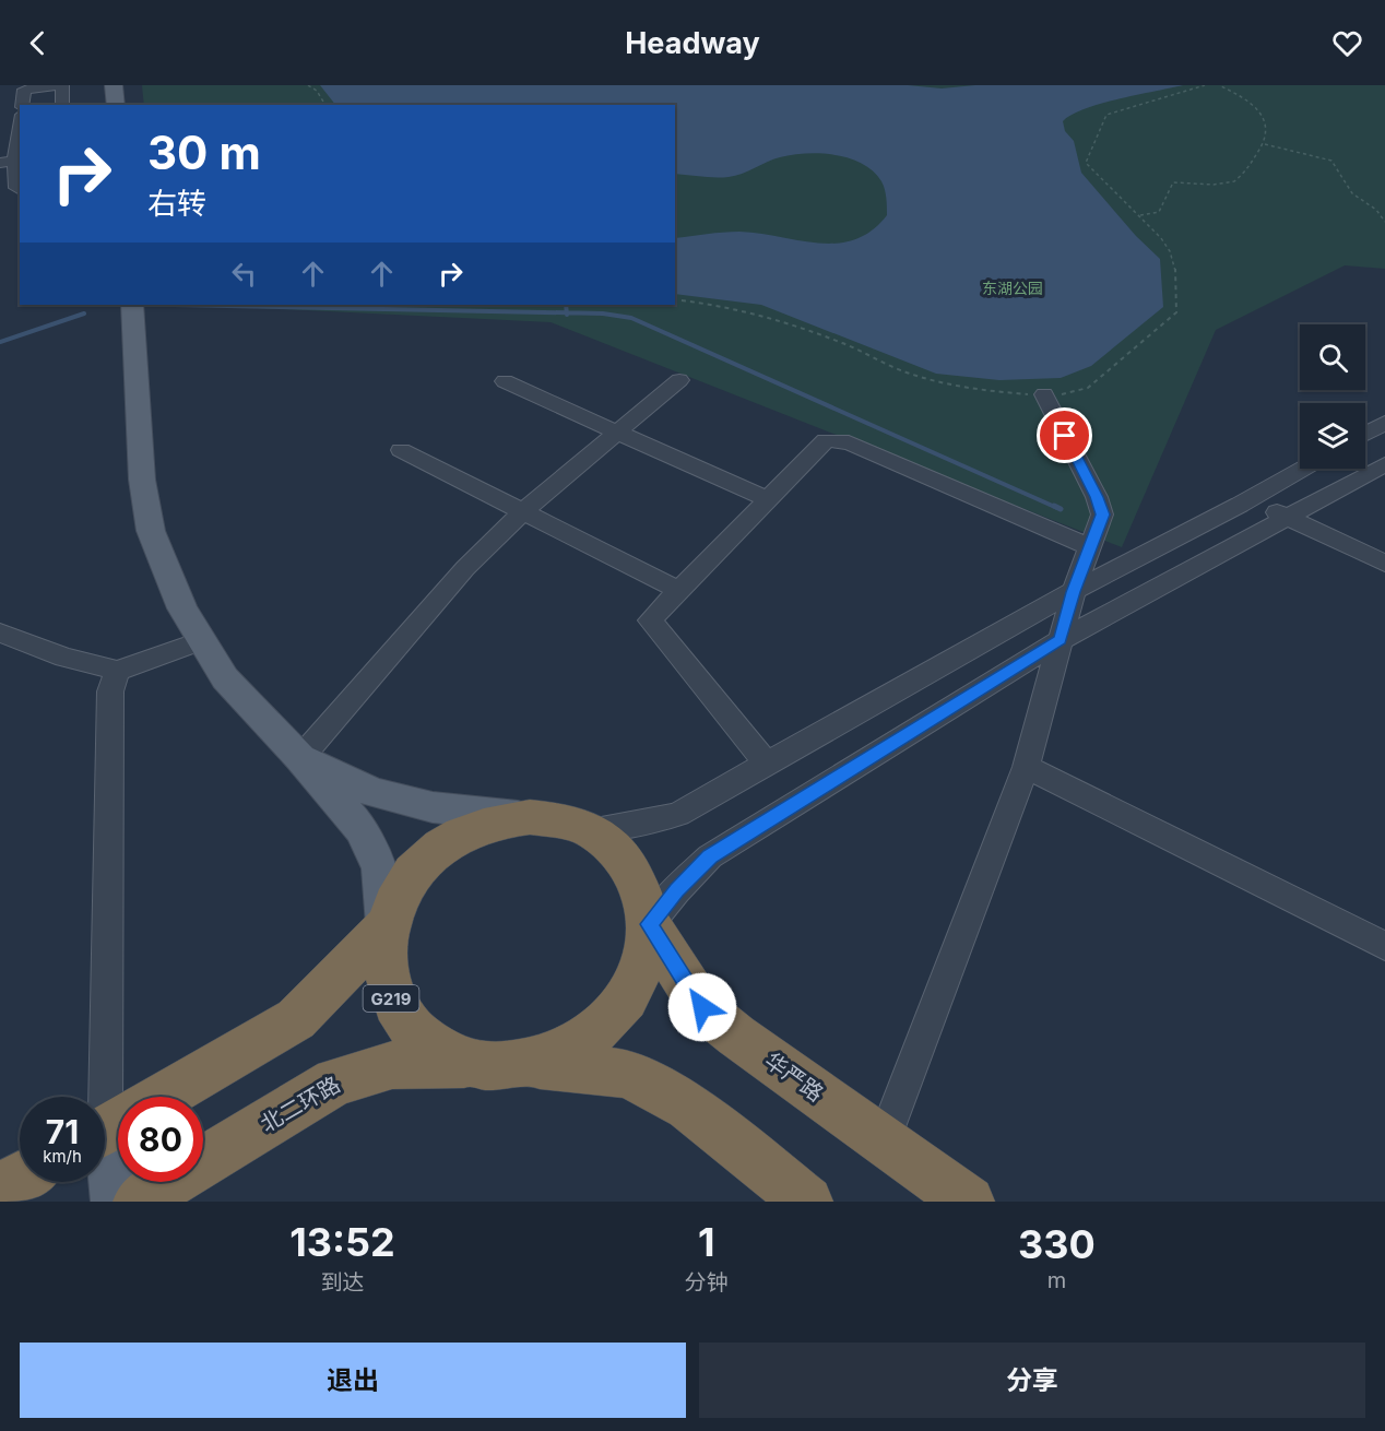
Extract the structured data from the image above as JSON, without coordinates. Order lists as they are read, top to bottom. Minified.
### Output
{"streets":{"highway":["G219","华严路","北二环路"]},"crossings":[["G219","华严路"],["G219","北二环路"]],"parks":["东湖公园"],"page":{"header":"Headway","turn":["30 m","右转"],"speed":"71 km/h","limit":"80","eta":["13:52","到达","1","分钟","330","m"],"buttons":["退出","分享"]}}
